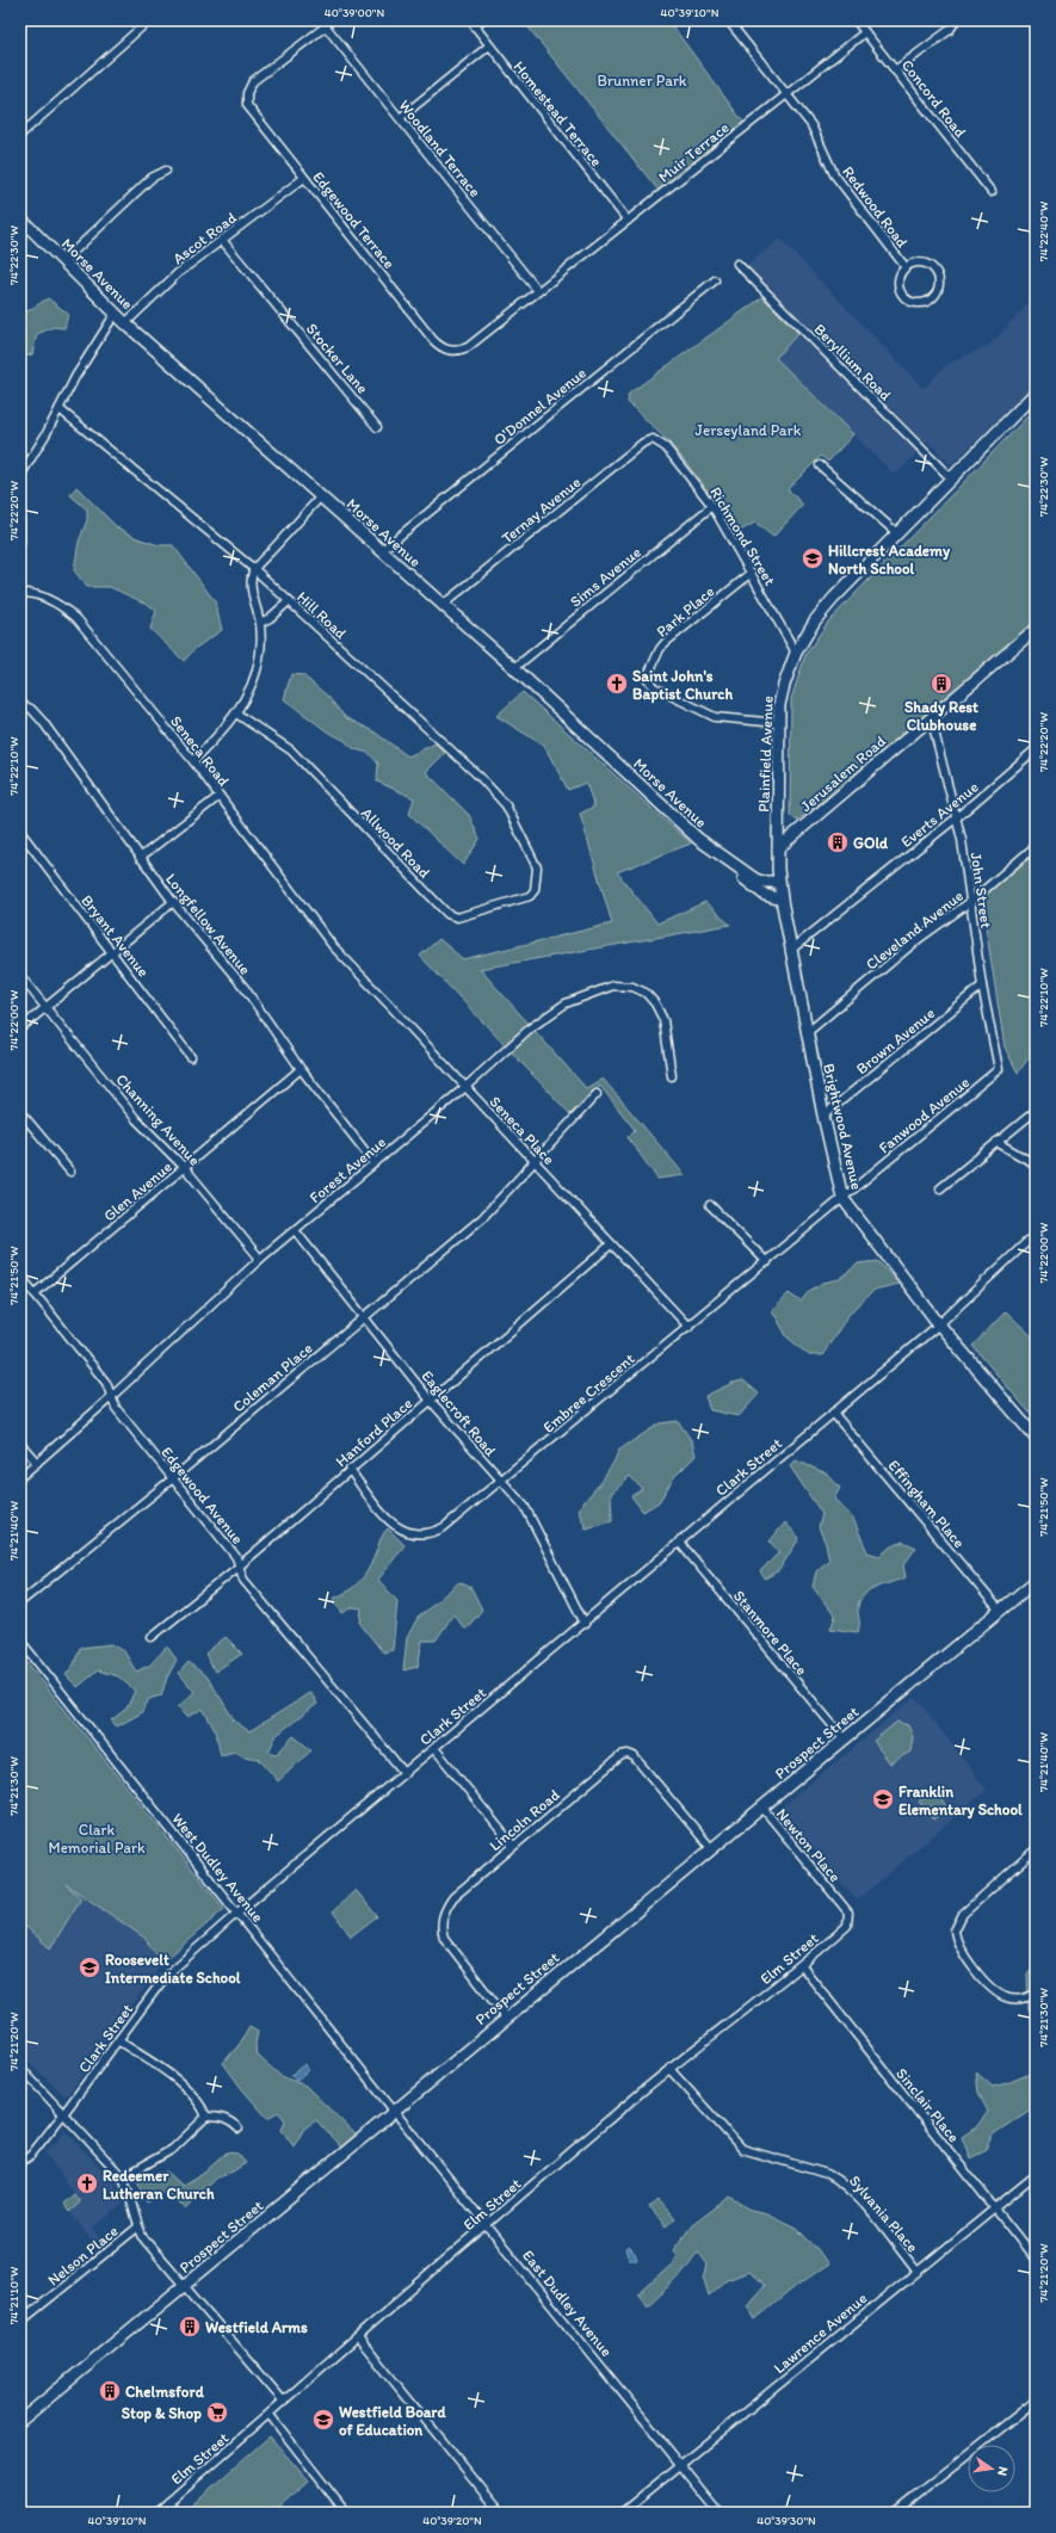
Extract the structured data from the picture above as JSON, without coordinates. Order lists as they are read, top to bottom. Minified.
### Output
{"streets":{"street":["Concord Road","Homestead Terrace","Woodland Terrace","Muir Terrace","Redwood Road","Edgewood Terrace","Ascot Road","Morse Avenue","Stocker Lane","Beryllium Road","O'Donnel Avenue","Ternay Avenue","Richmond Street","Sims Avenue","Park Place","Hill Road","Seneca Road","Plainfield Avenue","Jerusalem Road","Everts Avenue","Allwood Road","John Street","Longfellow Avenue","Cleveland Avenue","Bryant Avenue","Brown Avenue","Fanwood Avenue","Channing Avenue","Brightwood Avenue","Seneca Place","Forest Avenue","Glen Avenue","Coleman Place","Embree Crescent","Eaglecroft Road","Hanford Place","Clark Street","Edgewood Avenue","Effingham Place","Stanmore Place","Prospect Street","Lincoln Road","Newton Place","West Dudley Avenue","Elm Street","Sinclair Place","Sylvania Place","Nelson Place","East Dudley Avenue","Lawrence Avenue"]},"crossings":[["Concord Road","Muir Terrace"],["Homestead Terrace","Muir Terrace"],["Woodland Terrace","Muir Terrace"],["Woodland Terrace","Edgewood Terrace"],["Muir Terrace","Redwood Road"],["Muir Terrace","Edgewood Terrace"],["Edgewood Terrace","Ascot Road"],["Ascot Road","Morse Avenue"],["Ascot Road","Stocker Lane"],["Morse Avenue","O'Donnel Avenue"],["Morse Avenue","Ternay Avenue"],["Morse Avenue","Sims Avenue"],["Morse Avenue","Plainfield Avenue"],["Morse Avenue","Brightwood Avenue"],["Beryllium Road","Plainfield Avenue"],["Ternay Avenue","Richmond Street"],["Richmond Street","Sims Avenue"],["Richmond Street","Park Place"],["Richmond Street","Plainfield Avenue"],["Park Place","Plainfield Avenue"],["Hill Road","Allwood Road"],["Seneca Road","Seneca Place"],["Plainfield Avenue","Jerusalem Road"],["Plainfield Avenue","Brightwood Avenue"],["Jerusalem Road","John Street"],["Everts Avenue","John Street"],["Everts Avenue","Brightwood Avenue"],["John Street","Cleveland Avenue"],["John Street","Brown Avenue"],["John Street","Fanwood Avenue"],["Longfellow Avenue","Forest Avenue"],["Longfellow Avenue","Glen Avenue"],["Cleveland Avenue","Brightwood Avenue"],["Brown Avenue","Brightwood Avenue"],["Fanwood Avenue","Brightwood Avenue"],["Fanwood Avenue","Embree Crescent"],["Channing Avenue","Forest Avenue"],["Channing Avenue","Glen Avenue"],["Brightwood Avenue","Embree Crescent"],["Brightwood Avenue","Clark Street"],["Seneca Place","Forest Avenue"],["Seneca Place","Coleman Place"],["Seneca Place","Embree Crescent"],["Seneca Place","Hanford Place"],["Forest Avenue","Eaglecroft Road"],["Forest Avenue","Edgewood Avenue"],["Glen Avenue","Edgewood Avenue"],["Coleman Place","Eaglecroft Road"],["Coleman Place","Edgewood Avenue"],["Embree Crescent","Eaglecroft Road"],["Embree Crescent","Hanford Place"],["Eaglecroft Road","Hanford Place"],["Eaglecroft Road","Clark Street"],["Hanford Place","Edgewood Avenue"],["Clark Street","Edgewood Avenue"],["Clark Street","Effingham Place"],["Clark Street","Stanmore Place"],["Clark Street","West Dudley Avenue"],["Effingham Place","Prospect Street"],["Stanmore Place","Prospect Street"],["Prospect Street","Lincoln Road"],["Prospect Street","Newton Place"],["Prospect Street","West Dudley Avenue"],["Prospect Street","East Dudley Avenue"],["Newton Place","Elm Street"],["West Dudley Avenue","East Dudley Avenue"],["Elm Street","Sinclair Place"],["Elm Street","Sylvania Place"],["Elm Street","East Dudley Avenue"],["Sinclair Place","Lawrence Avenue"],["Sylvania Place","Lawrence Avenue"],["East Dudley Avenue","Lawrence Avenue"]],"parks":["Brunner Park","Jerseyland Park","Clark Memorial Park"],"places":{"school or university":["Hillcrest Academy North School","Franklin Elementary School","Roosevelt Intermediate School","Westfield Board of Education"],"church":["Saint John's Baptist Church","Redeemer Lutheran Church"],"building":["Shady Rest Clubhouse","GOld","Westfield Arms","Chelmsford"],"supermarket":["Stop & Shop"]},"north":"right","coordinates":["40°39'00\"N","40°39'10\"N","74°22'40\"W","74°22'30\"W","74°22'20\"W","74°22'10\"W","74°22'00\"W","74°21'50\"W","74°21'40\"W","74°21'30\"W","74°21'20\"W","74°21'10\"W","40°39'20\"N","40°39'30\"N"]}
